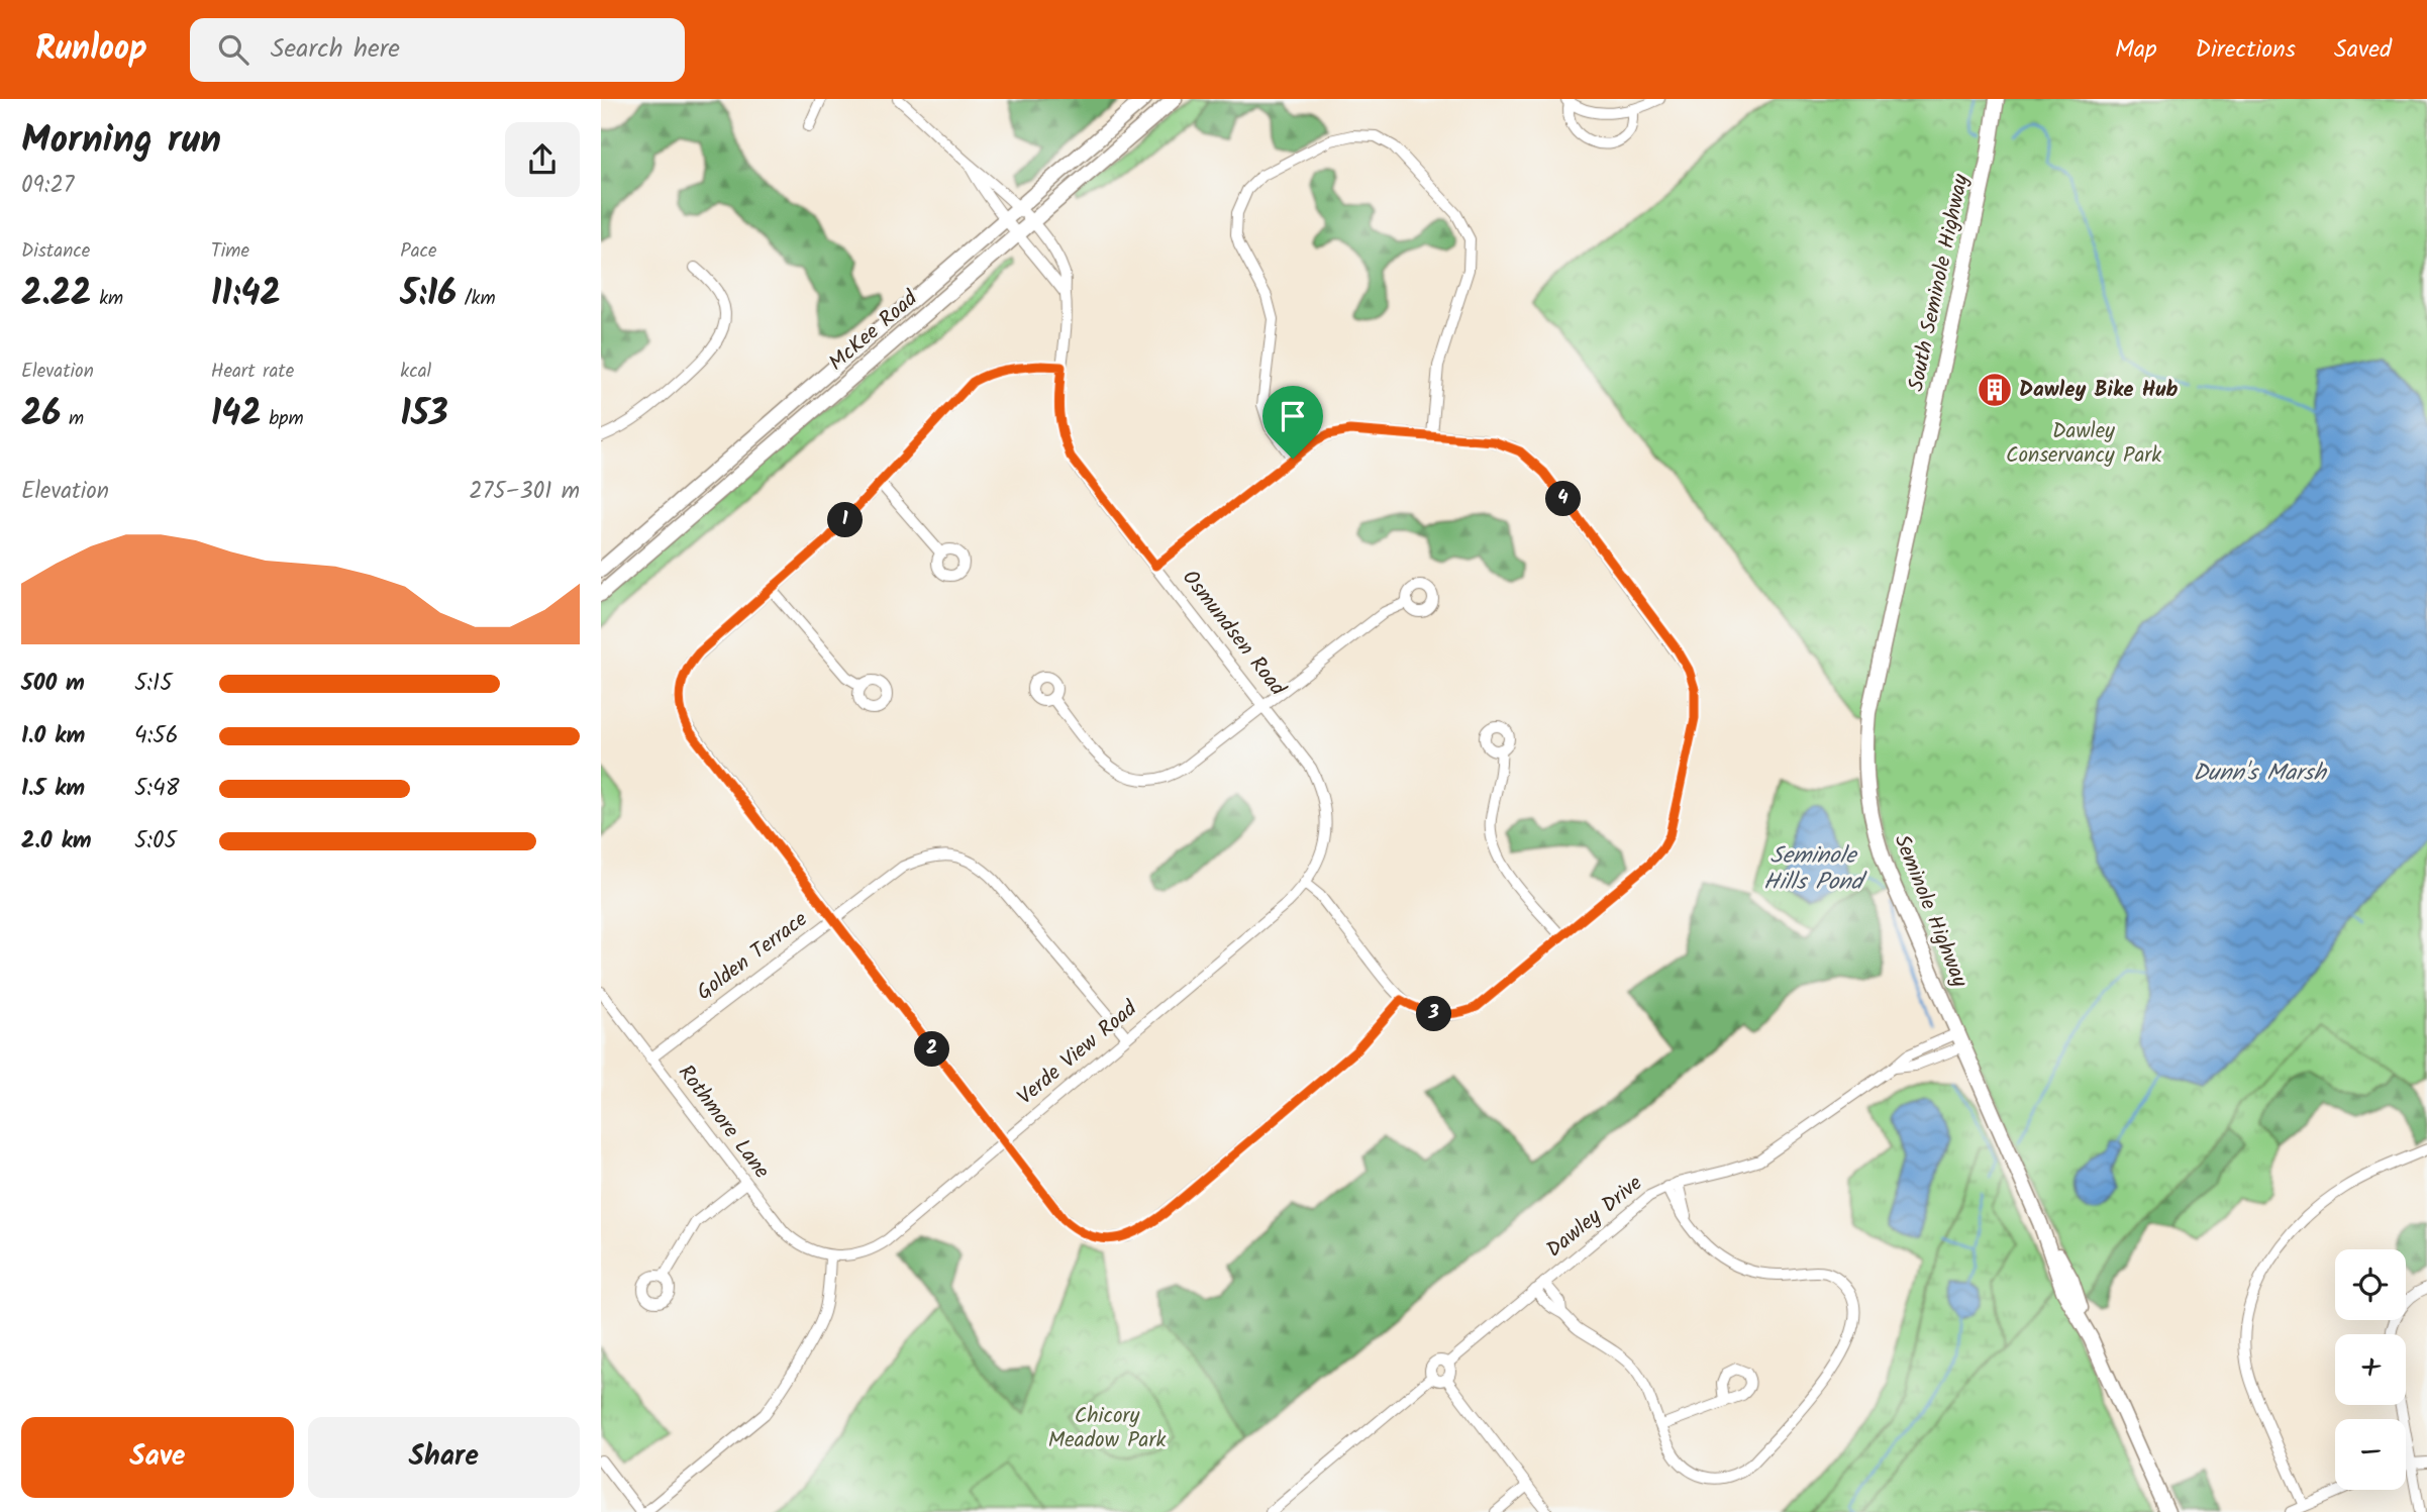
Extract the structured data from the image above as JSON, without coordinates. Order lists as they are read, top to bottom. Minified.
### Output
{"streets":{"main road":["South Seminole Highway","McKee Road","Seminole Highway"],"street":["Osmundsen Road","Golden Terrace","Verde View Road","Rothmore Lane","Dawley Drive"]},"crossings":[["South Seminole Highway","Seminole Highway"],["McKee Road","Osmundsen Road"],["Osmundsen Road","Verde View Road"],["Seminole Highway","Dawley Drive"],["Golden Terrace","Verde View Road"],["Golden Terrace","Rothmore Lane"],["Verde View Road","Rothmore Lane"]],"water":["Dunn's Marsh","Seminole Hills Pond"],"parks":["Dawley Conservancy Park","Chicory Meadow Park"],"places":{"building":["Dawley Bike Hub"]},"page":{"header":"Runloop","search":"Search here","nav":["Map","Directions","Saved"],"heading":["Morning run","09:27"],"stats":[["Distance","2.22 km"],["Time","11:42"],["Pace","5:16 /km"],["Elevation","26 m"],["Heart rate","142 bpm"],["kcal","153"]],"chart":["Elevation","275–301 m"],"pins":["4","1","3","2"],"list":[{"name":"500 m","note":"5:15"},{"name":"1.0 km","note":"4:56"},{"name":"1.5 km","note":"5:48"},{"name":"2.0 km","note":"5:05"}],"map_buttons":["+","−"],"buttons":["Save","Share"]}}
